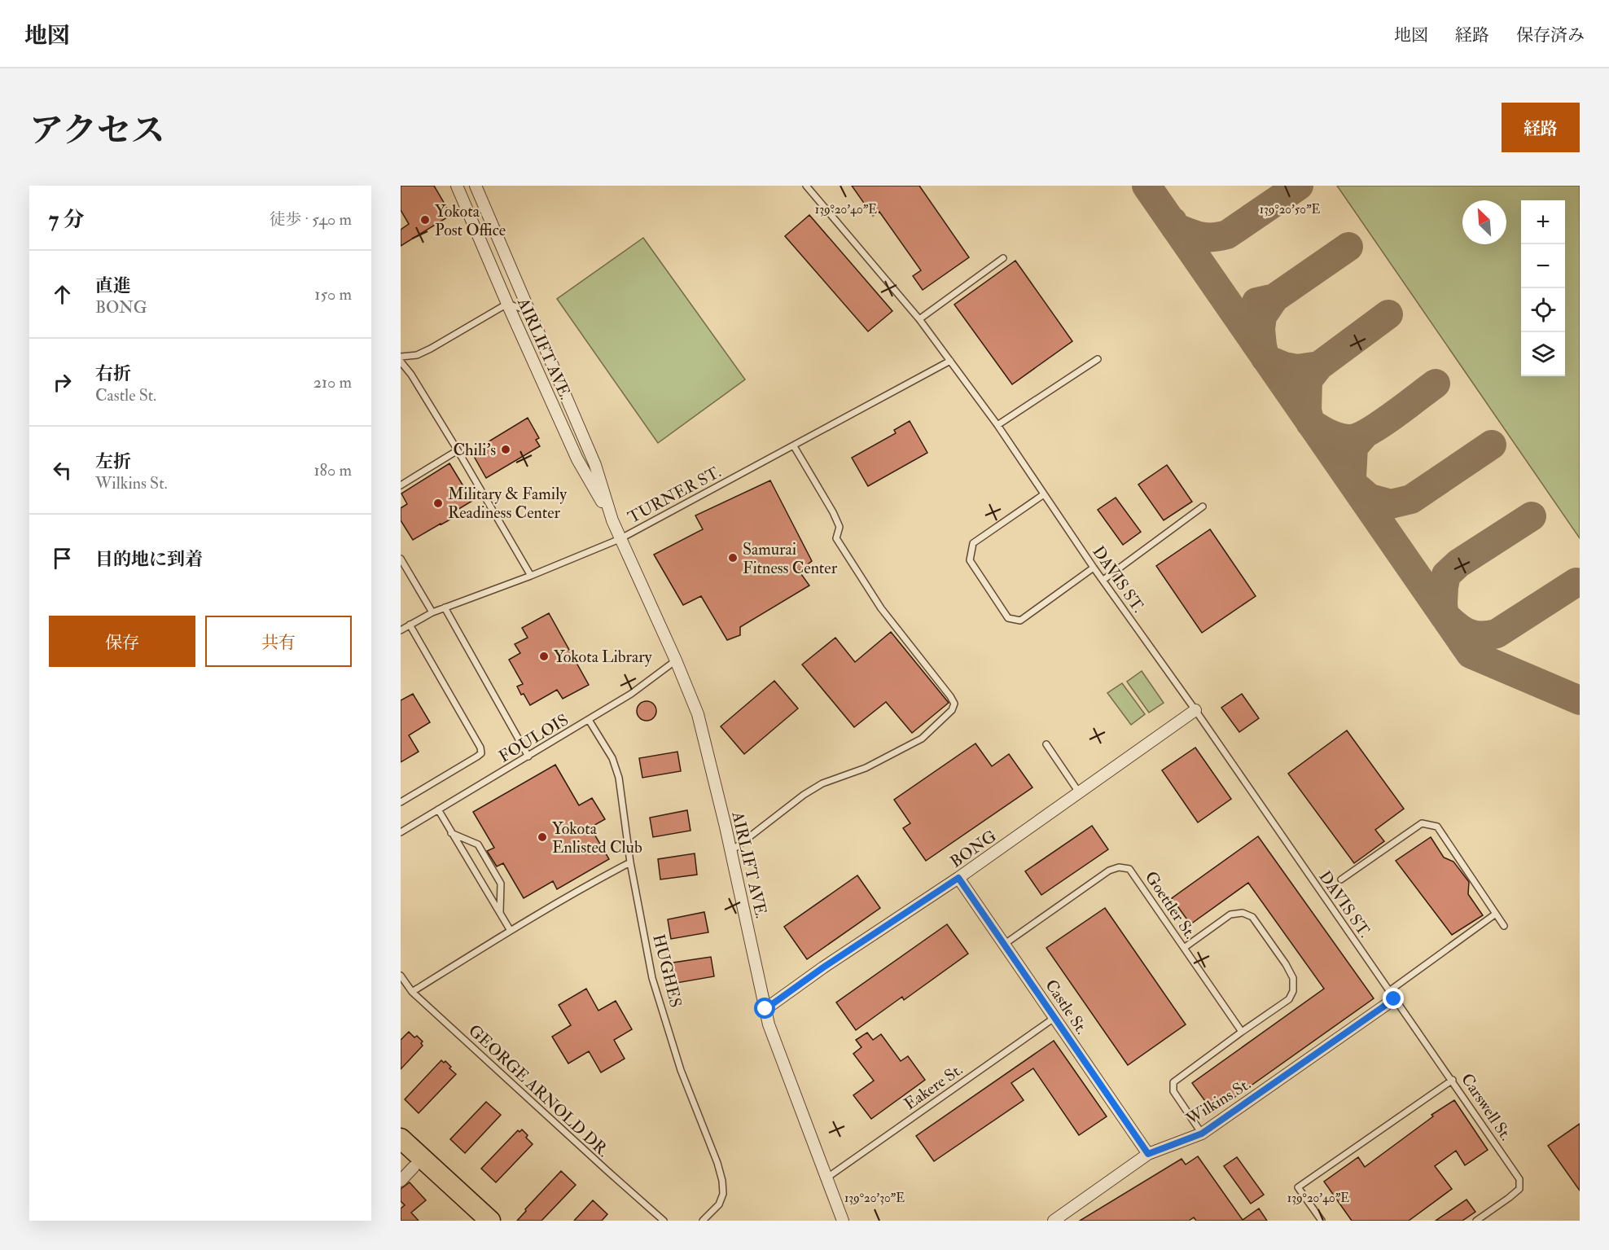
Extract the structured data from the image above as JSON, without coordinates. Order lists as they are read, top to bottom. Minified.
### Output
{"streets":{"street":["AIRLIFT AVE.","BONG","Castle St.","Wilkins St."],"lane":["TURNER ST.","DAVIS ST.","FOULOIS","Goettler St.","HUGHES","Eakere St.","GEORGE ARNOLD DR.","Carswell St."]},"crossings":[["AIRLIFT AVE.","TURNER ST."],["AIRLIFT AVE.","FOULOIS"],["AIRLIFT AVE.","BONG"],["AIRLIFT AVE.","Eakere St."],["TURNER ST.","DAVIS ST."],["DAVIS ST.","BONG"],["DAVIS ST.","Wilkins St."],["DAVIS ST.","Carswell St."],["FOULOIS","HUGHES"],["BONG","Castle St."],["Goettler St.","Castle St."],["Castle St.","Eakere St."],["Castle St.","Wilkins St."],["Wilkins St.","Carswell St."]],"places":["Yokota Post Office","Chili's","Military & Family Readiness Center","Samurai Fitness Center","Yokota Library","Yokota Enlisted Club"],"north":"top left","page":{"header":"地図","nav":["地図","経路","保存済み"],"title":"アクセス","buttons":["経路",["保存","共有"]],"heading":["7 分","徒歩 · 540 m"],"map_buttons":["+","−"],"list":[["直進","BONG","150 m"],["右折","Castle St.","210 m"],["左折","Wilkins St.","180 m"],"目的地に到着"]},"coordinates":["139°20'40\"E","139°20'50\"E","139°20'30\"E"]}
